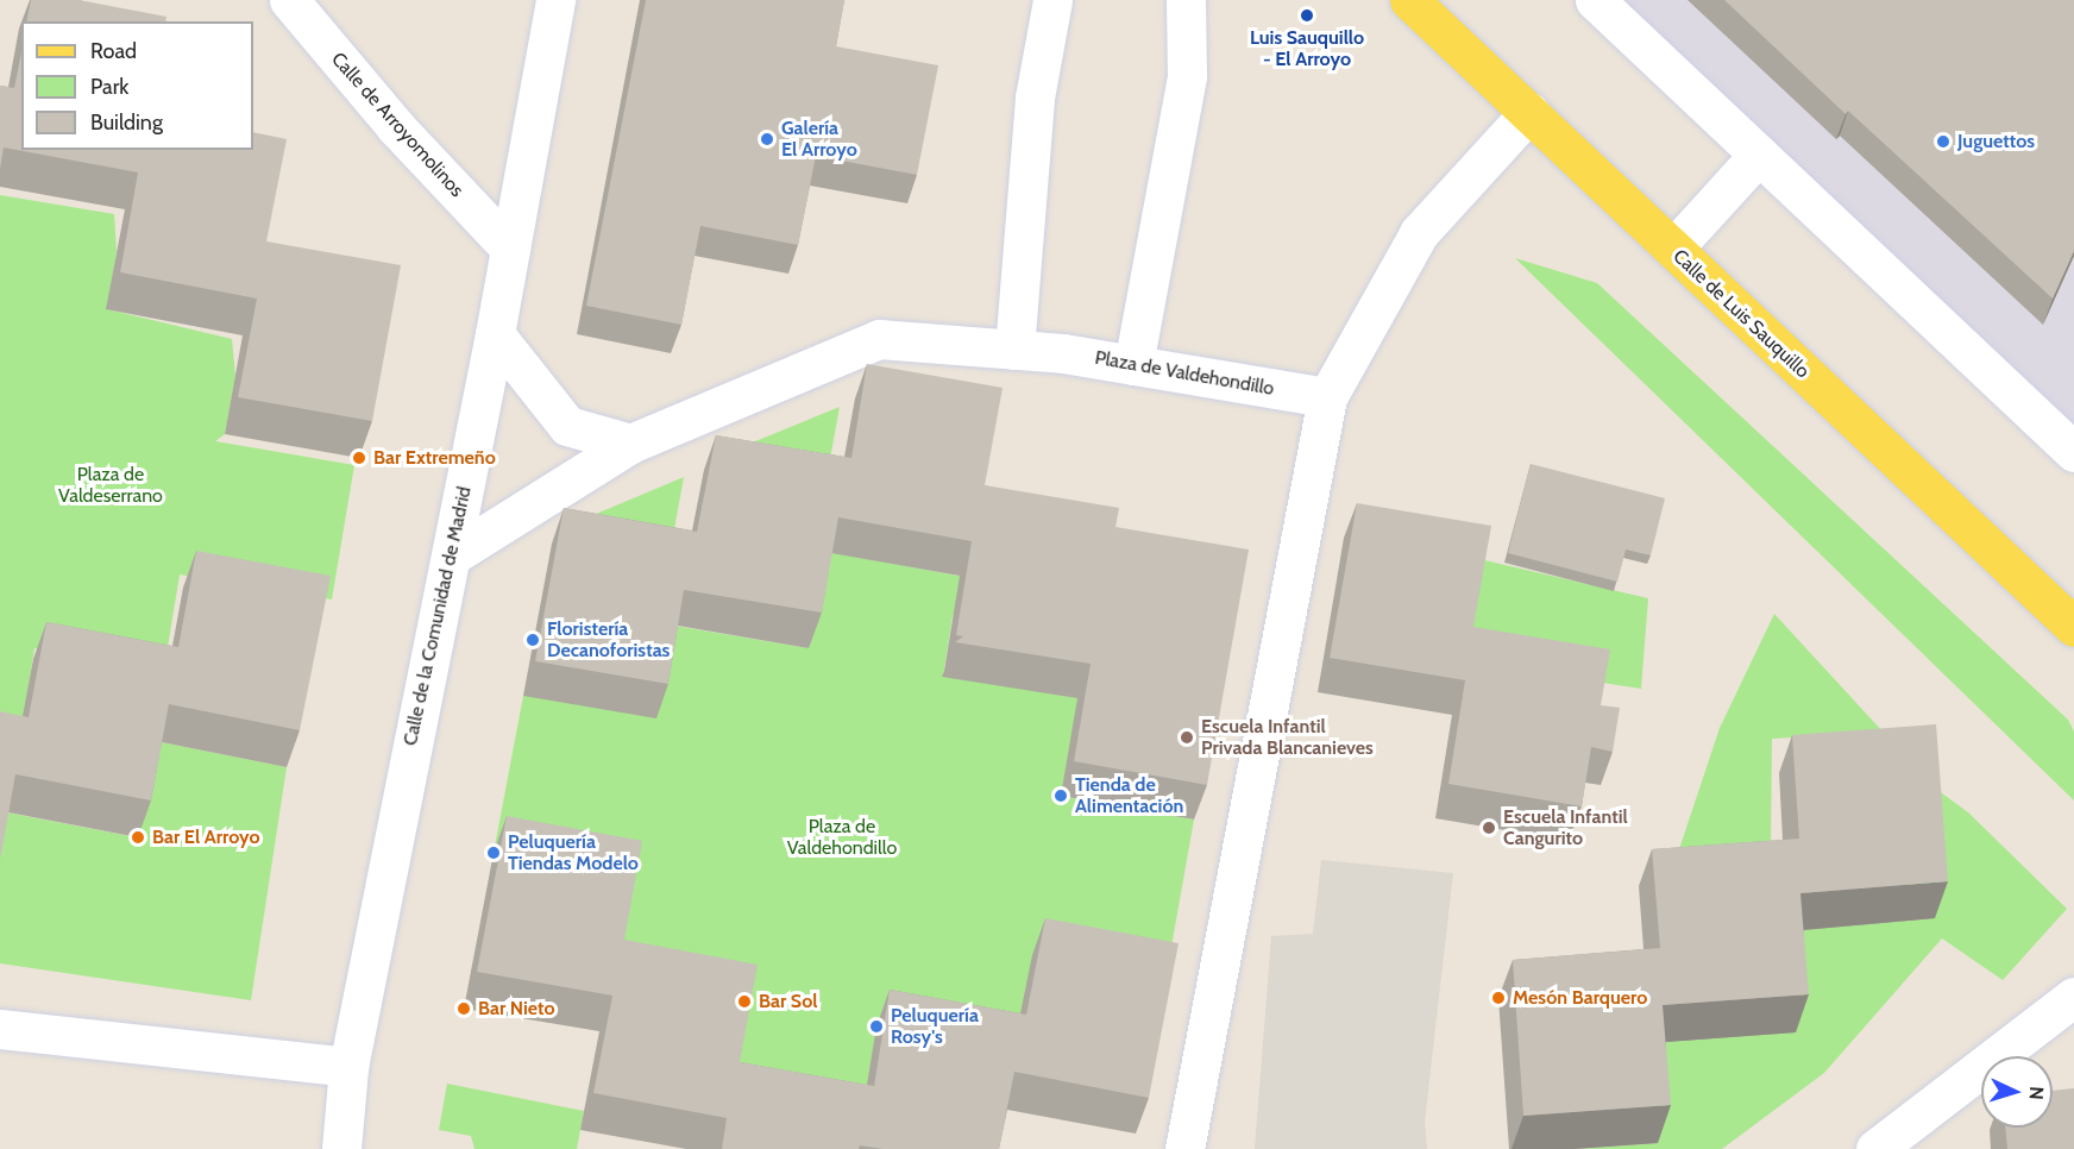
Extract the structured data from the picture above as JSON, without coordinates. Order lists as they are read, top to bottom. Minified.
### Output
{"streets":{"main road":["Calle de Luis Sauquillo"],"street":["Calle de Arroyomolinos","Plaza de Valdehondillo","Calle de la Comunidad de Madrid"]},"crossings":[["Calle de Arroyomolinos","Calle de la Comunidad de Madrid"],["Plaza de Valdehondillo","Calle de la Comunidad de Madrid"]],"parks":["Plaza de Valdeserrano","Plaza de Valdehondillo"],"places":["Luis Sauquillo - El Arroyo","Galería El Arroyo","Juguettos","Bar Extremeño","Floristería Decanoforistas","Escuela Infantil Privada Blancanieves","Tienda de Alimentación","Escuela Infantil Cangurito","Bar El Arroyo","Peluquería Tiendas Modelo","Mesón Barquero","Bar Sol","Bar Nieto","Peluquería Rosy's"],"legend":["Road","Park","Building"],"north":"right"}
